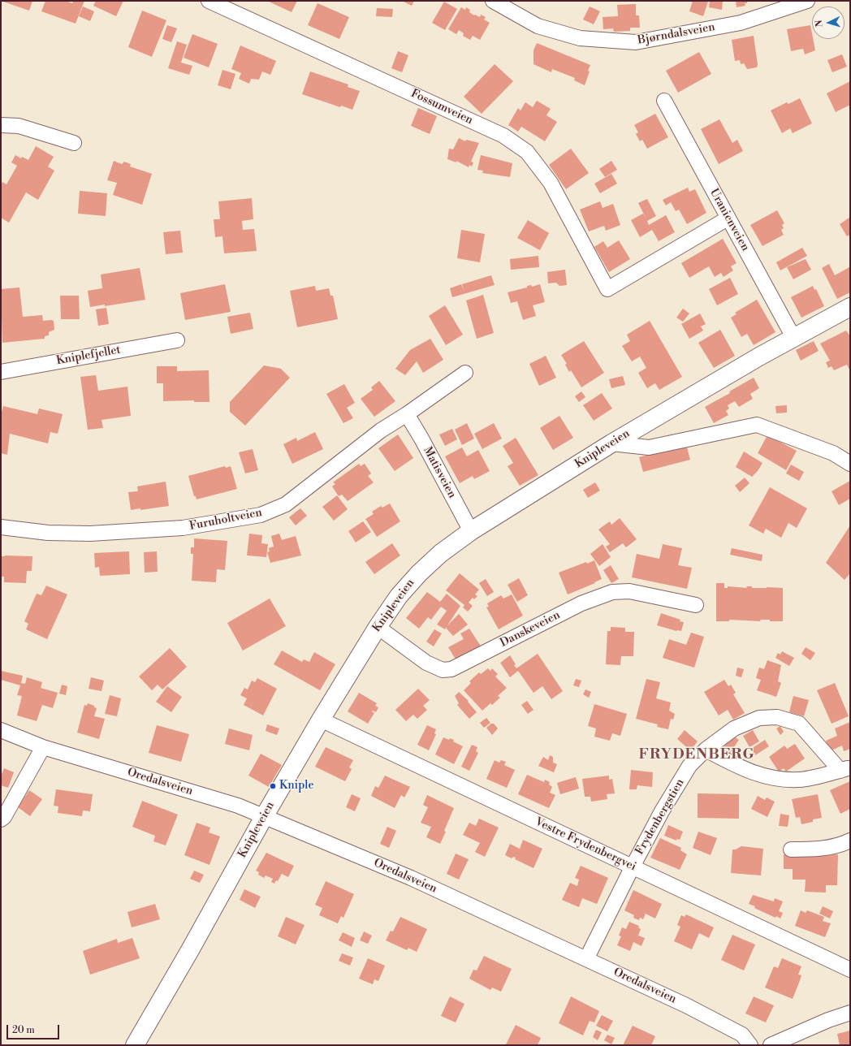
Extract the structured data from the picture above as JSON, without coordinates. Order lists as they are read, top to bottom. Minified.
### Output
{"streets":{"street":["Bjørndalsveien","Fossumveien","Uranienveien","Kniplefjellet","Knipleveien","Matisveien","Furuholtveien","Danskeveien","Oredalsveien","Frydenbergstien","Vestre Frydenbergvei"]},"crossings":[["Fossumveien","Uranienveien"],["Uranienveien","Knipleveien"],["Knipleveien","Matisveien"],["Knipleveien","Danskeveien"],["Knipleveien","Oredalsveien"],["Knipleveien","Vestre Frydenbergvei"],["Matisveien","Furuholtveien"],["Oredalsveien","Frydenbergstien"],["Frydenbergstien","Vestre Frydenbergvei"]],"districts":["FRYDENBERG"],"places":["Kniple"],"scale_bar":"20 m","north":"left"}
